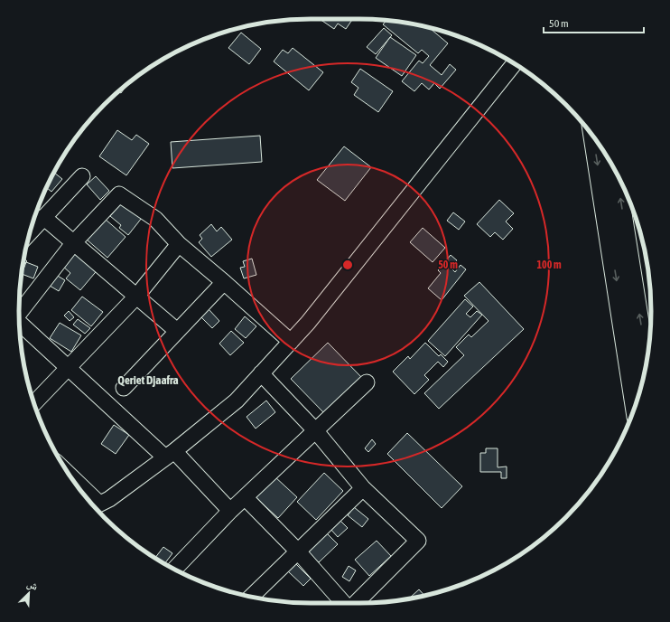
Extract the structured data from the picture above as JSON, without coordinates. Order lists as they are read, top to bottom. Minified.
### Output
{"districts":["Qeriet Djaafra"],"scale_bar":"50 m","north":"top right","rings":["50 m","100 m"]}
